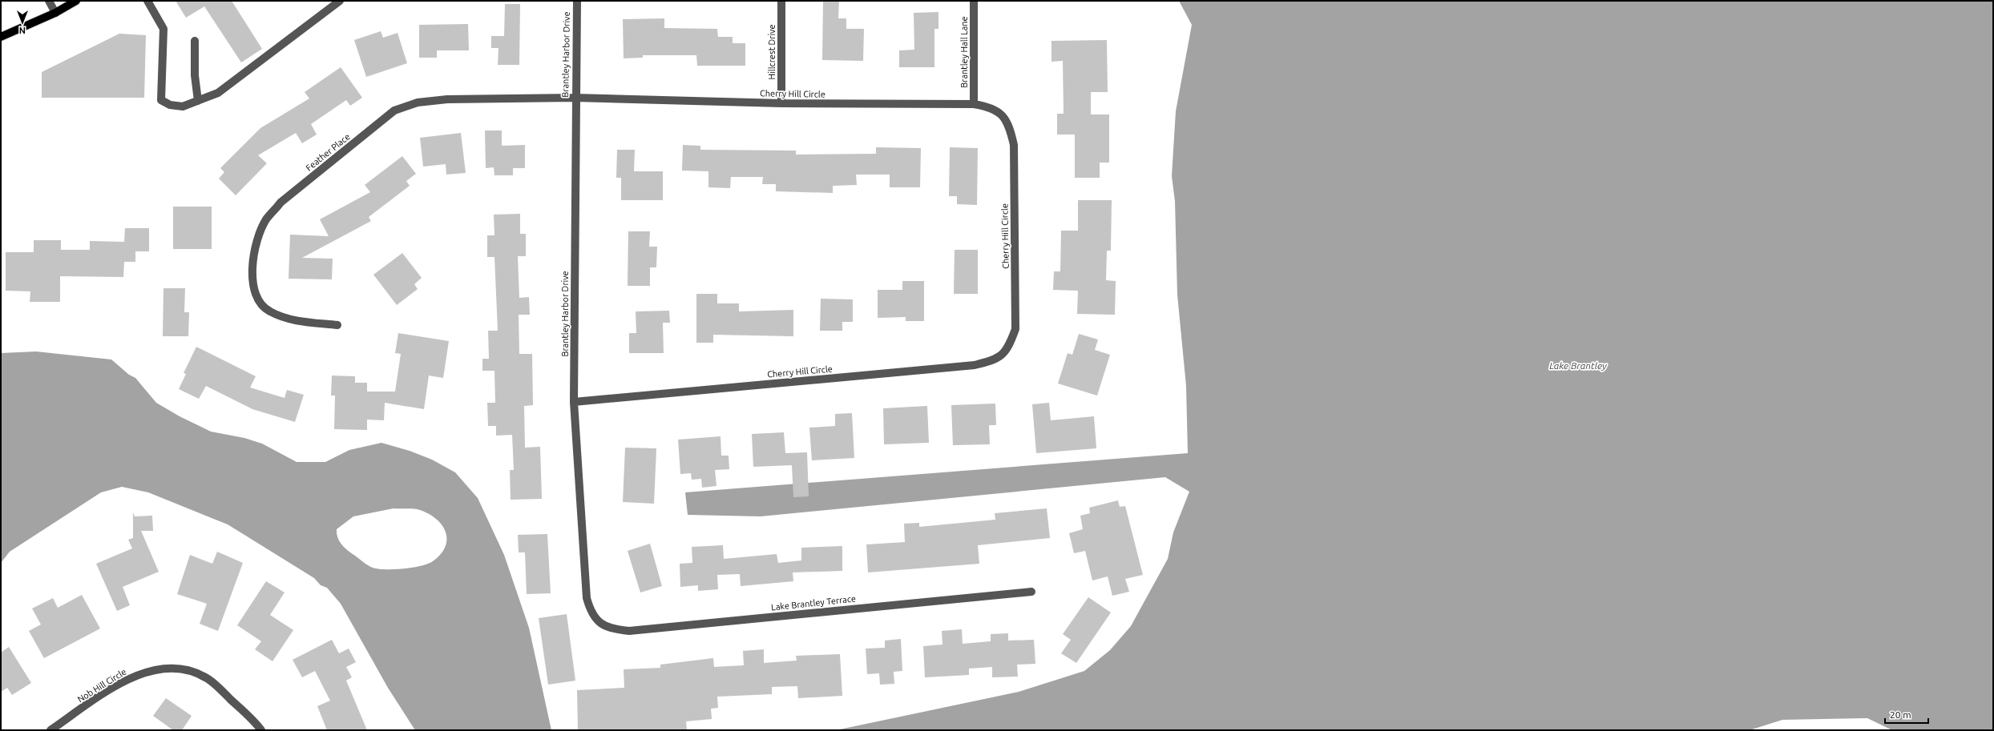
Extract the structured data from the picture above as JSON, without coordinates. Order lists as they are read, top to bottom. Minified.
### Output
{"streets":{"street":["Hillcrest Drive","Brantley Hall Lane","Brantley Harbor Drive","Cherry Hill Circle","Feather Place","Lake Brantley Terrace","Nob Hill Circle"]},"crossings":[["Hillcrest Drive","Cherry Hill Circle"],["Brantley Hall Lane","Cherry Hill Circle"],["Brantley Harbor Drive","Cherry Hill Circle"],["Brantley Harbor Drive","Feather Place"],["Brantley Harbor Drive","Lake Brantley Terrace"],["Cherry Hill Circle","Feather Place"]],"water":["Lake Brantley"],"scale_bar":"20 m","north":"bottom"}
